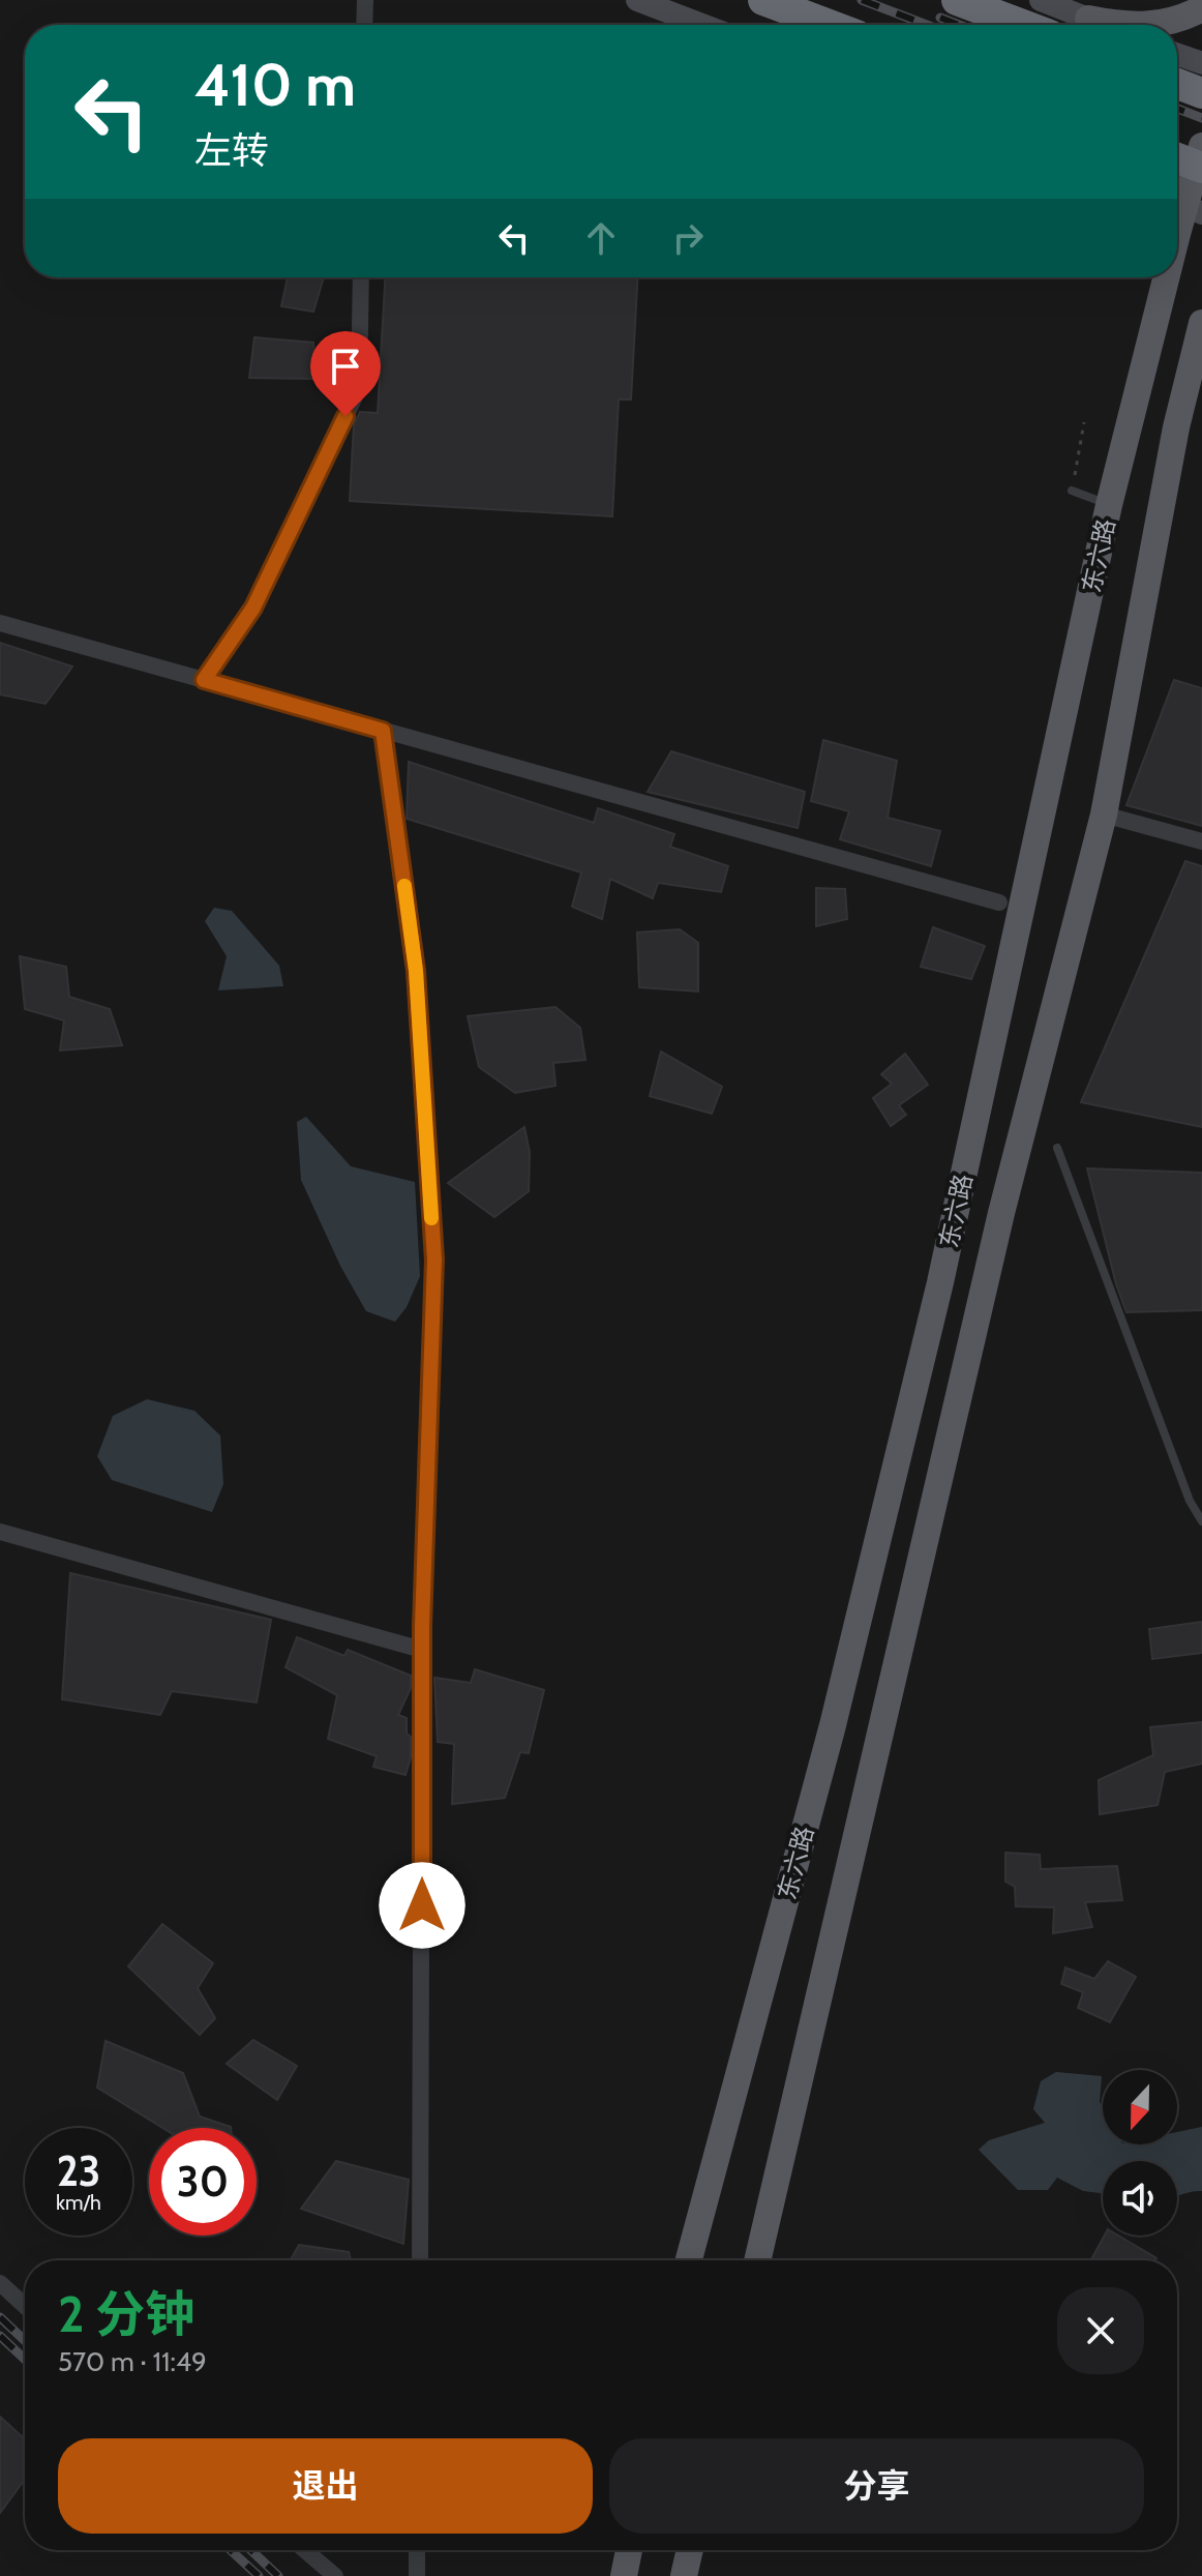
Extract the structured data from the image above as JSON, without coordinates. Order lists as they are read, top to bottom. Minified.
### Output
{"streets":{"main road":["东六路"]},"north":"bottom","page":{"turn":["410 m","左转"],"speed":"23 km/h","limit":"30","heading":["2 分钟","570 m · 11:49"],"buttons":["退出","分享"]}}
